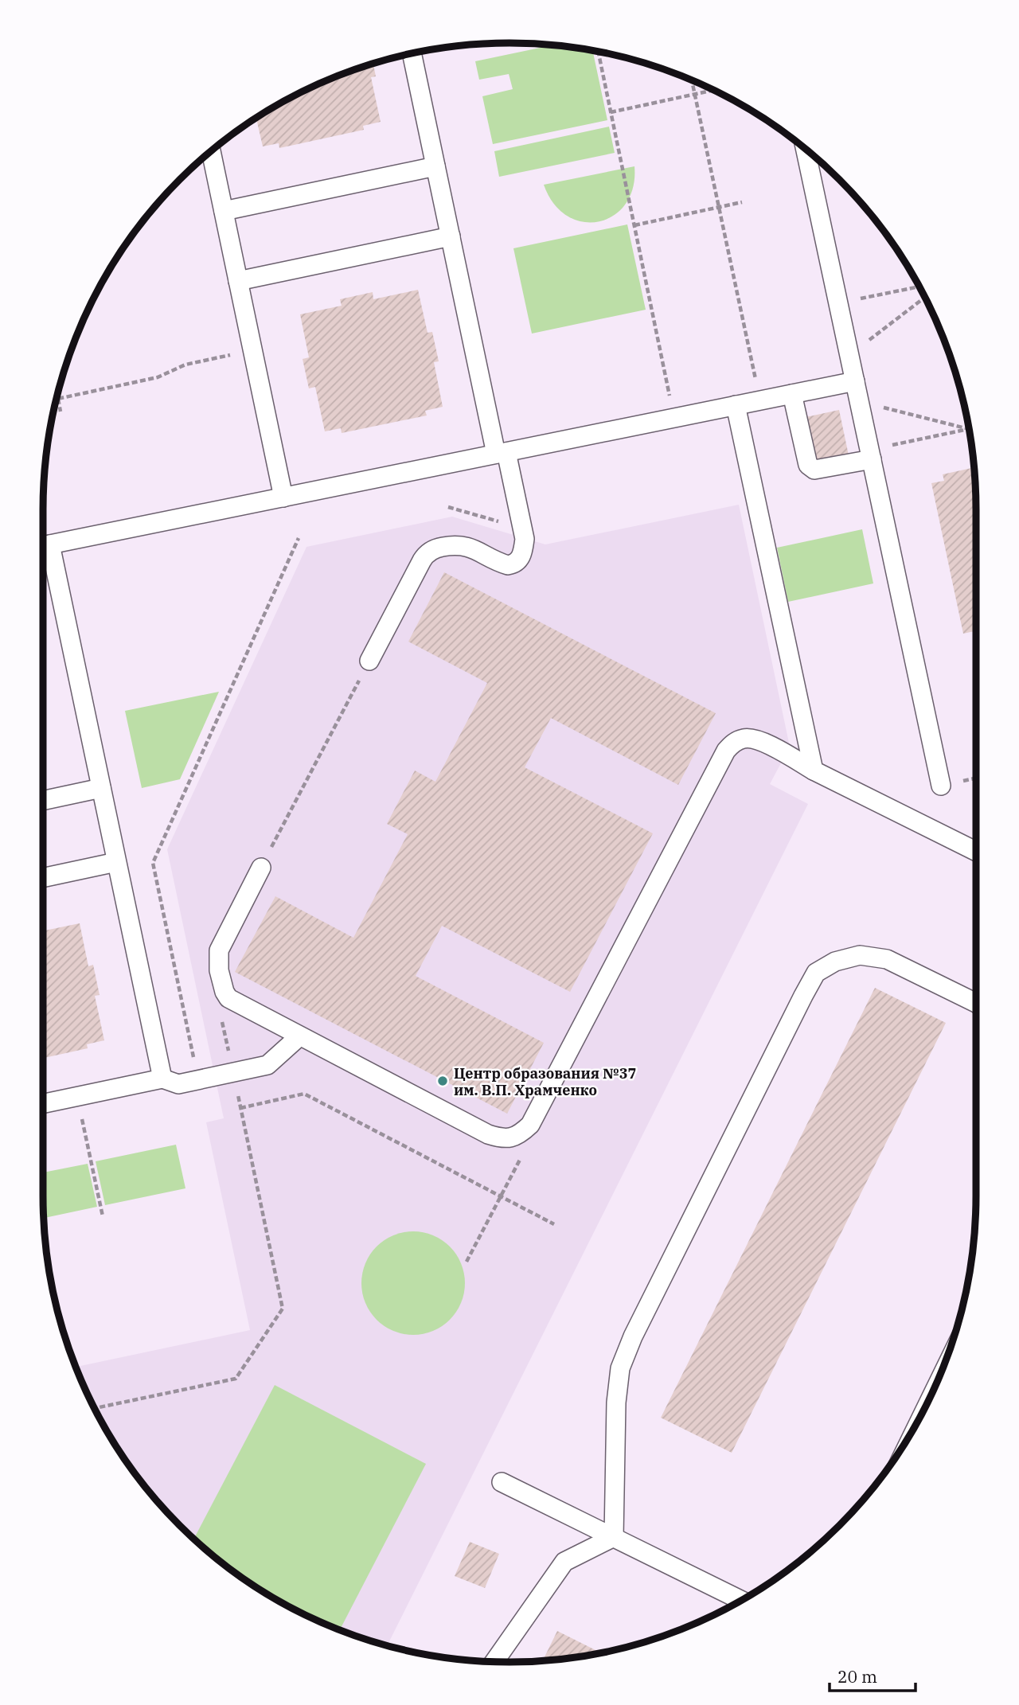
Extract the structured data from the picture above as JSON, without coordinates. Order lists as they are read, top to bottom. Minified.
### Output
{"places":["Центр образования №37 им. В.П. Храмченко"],"scale_bar":"20 m"}
